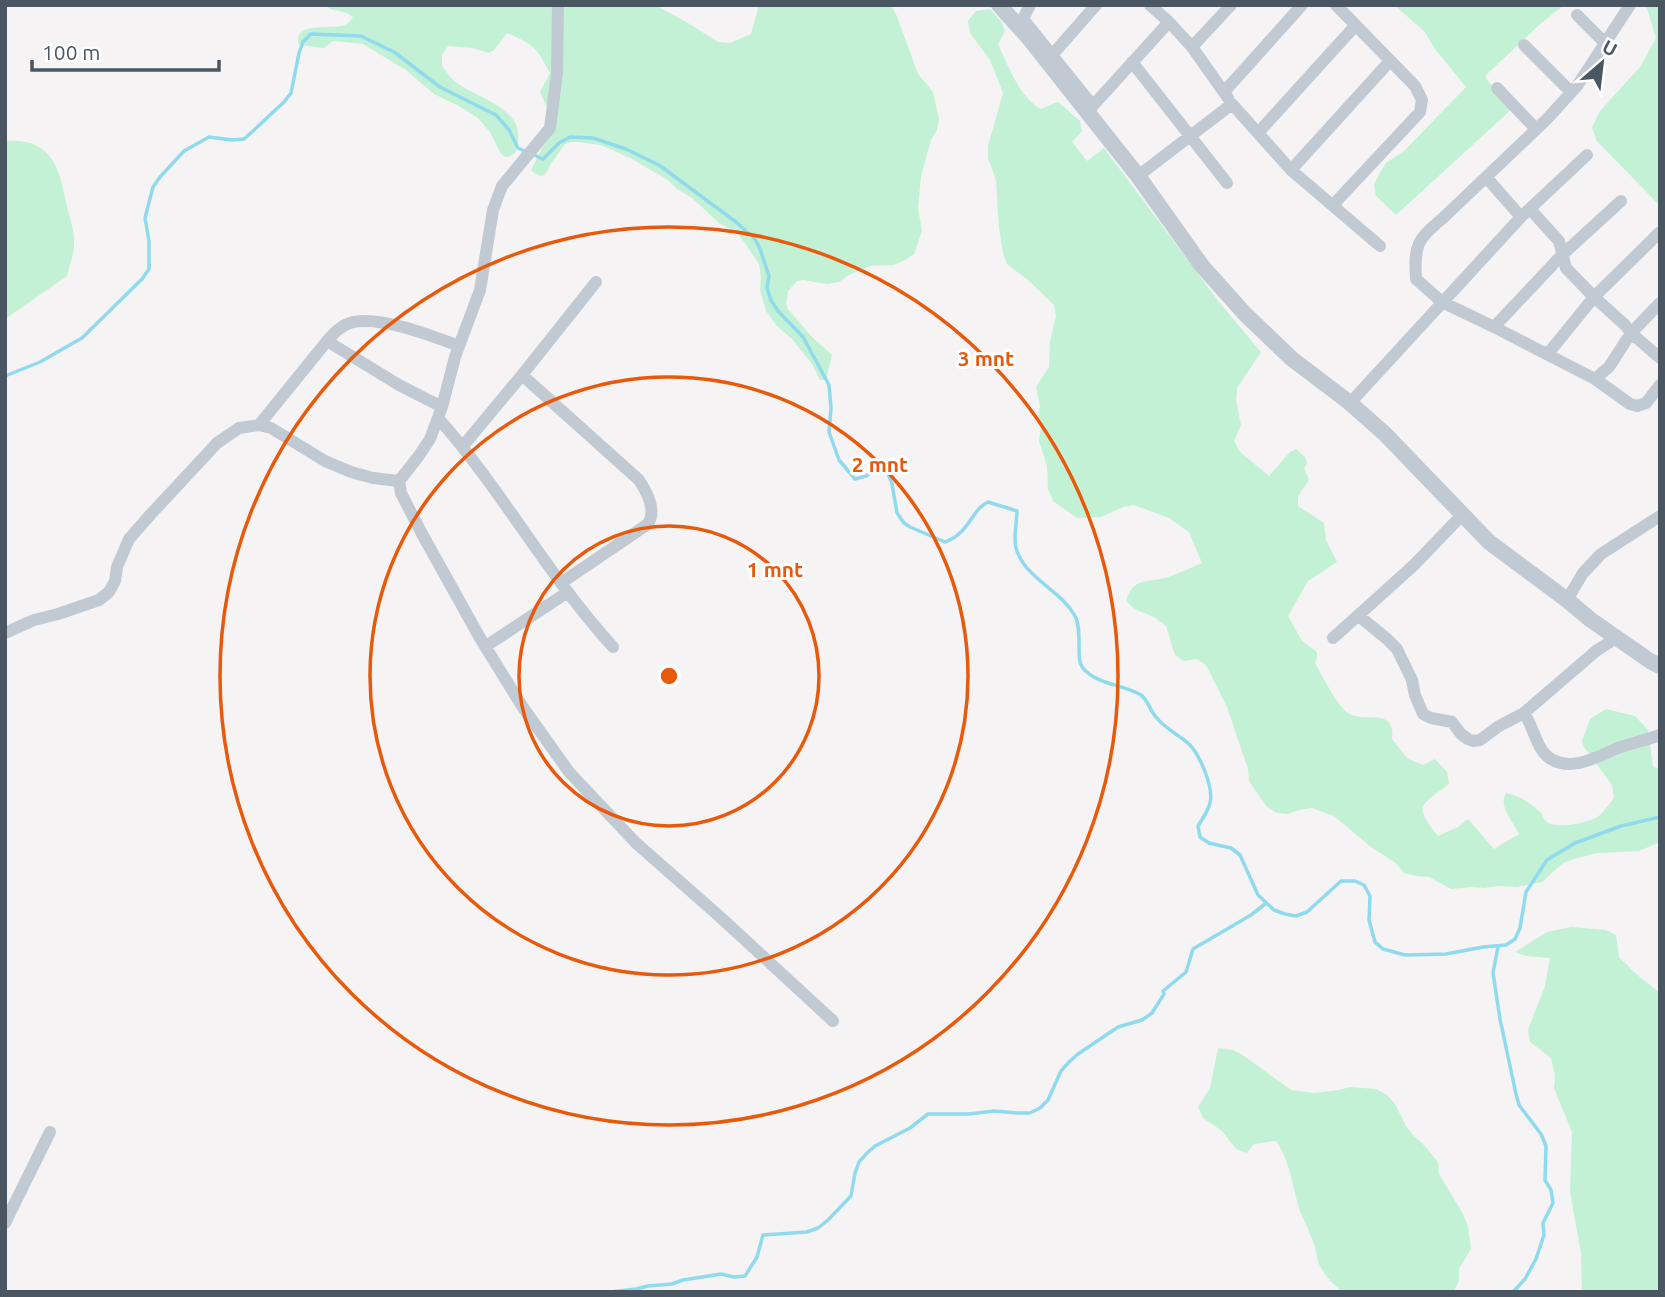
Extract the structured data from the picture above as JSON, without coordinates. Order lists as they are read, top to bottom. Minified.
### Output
{"scale_bar":"100 m","north":"top right","rings":["3 mnt","2 mnt","1 mnt"]}
